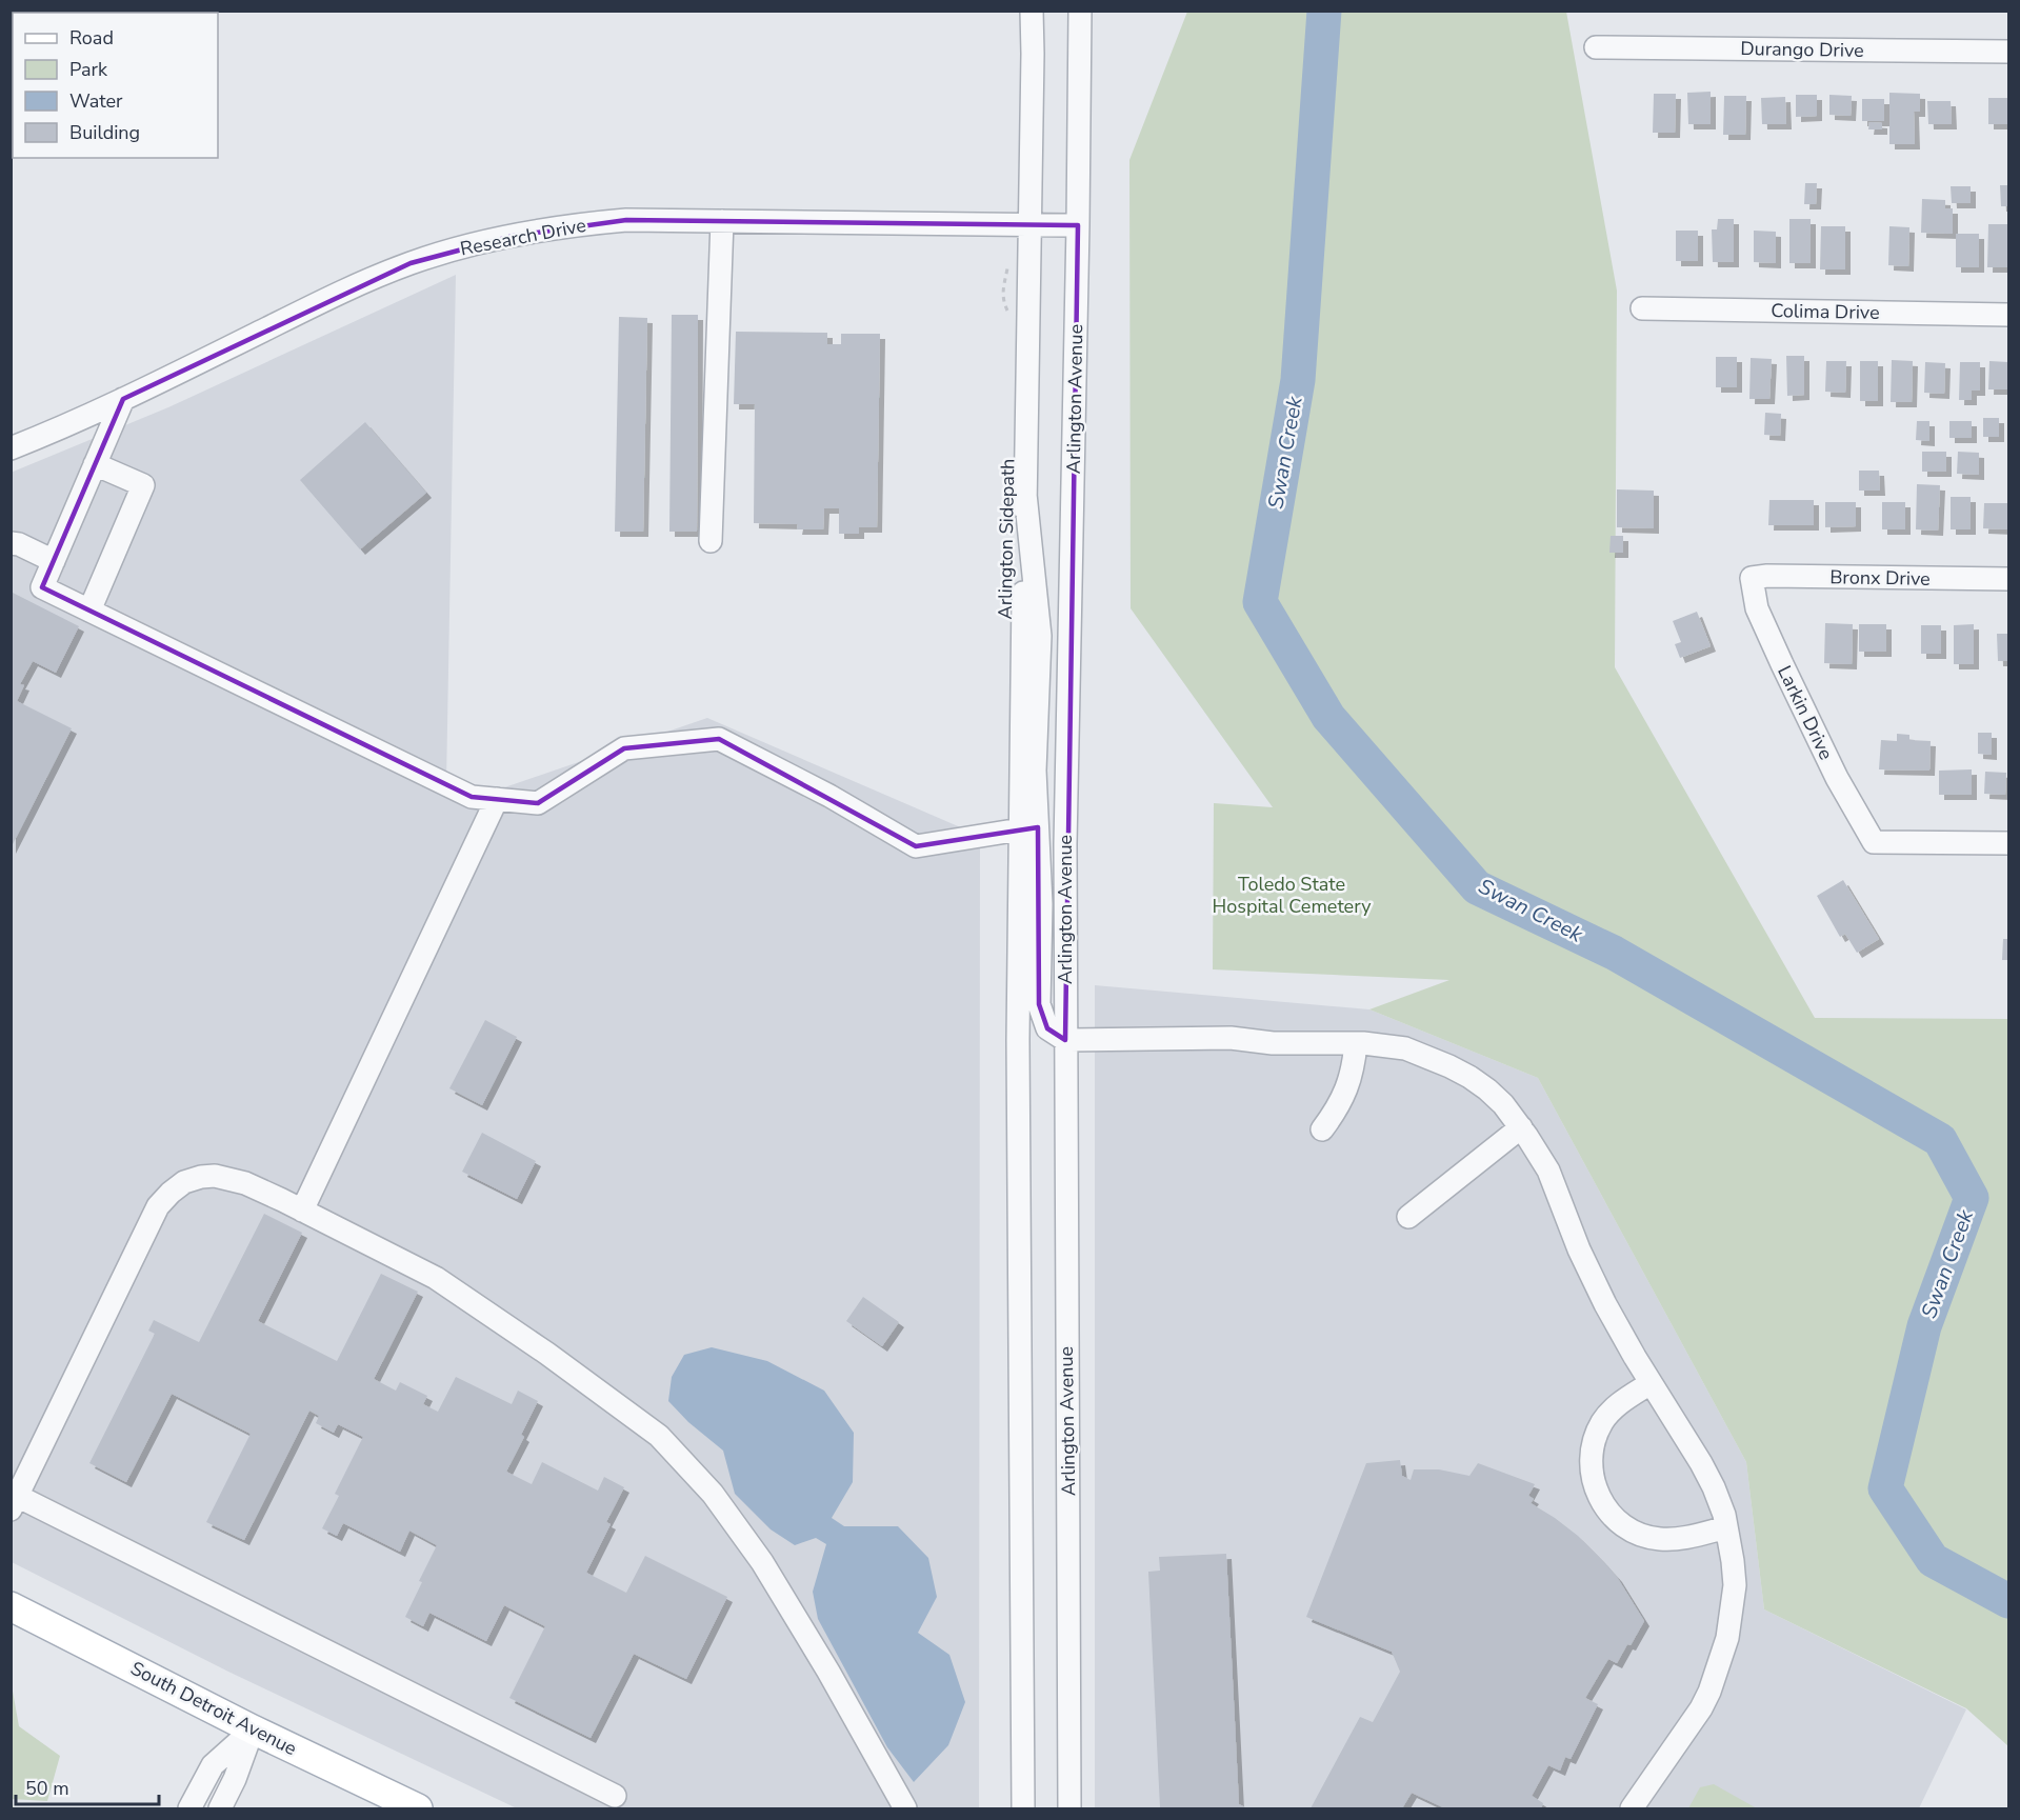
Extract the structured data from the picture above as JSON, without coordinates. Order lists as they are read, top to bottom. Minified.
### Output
{"streets":{"main road":["South Detroit Avenue"],"street":["Durango Drive","Research Drive","Colima Drive","Arlington Avenue","Bronx Drive","Larkin Drive"],"path":["Arlington Sidepath"]},"crossings":[["Research Drive","Arlington Avenue"],["Bronx Drive","Larkin Drive"]],"water":["Swan Creek"],"parks":["Toledo State Hospital Cemetery"],"legend":["Road","Park","Water","Building"],"scale_bar":"50 m"}
